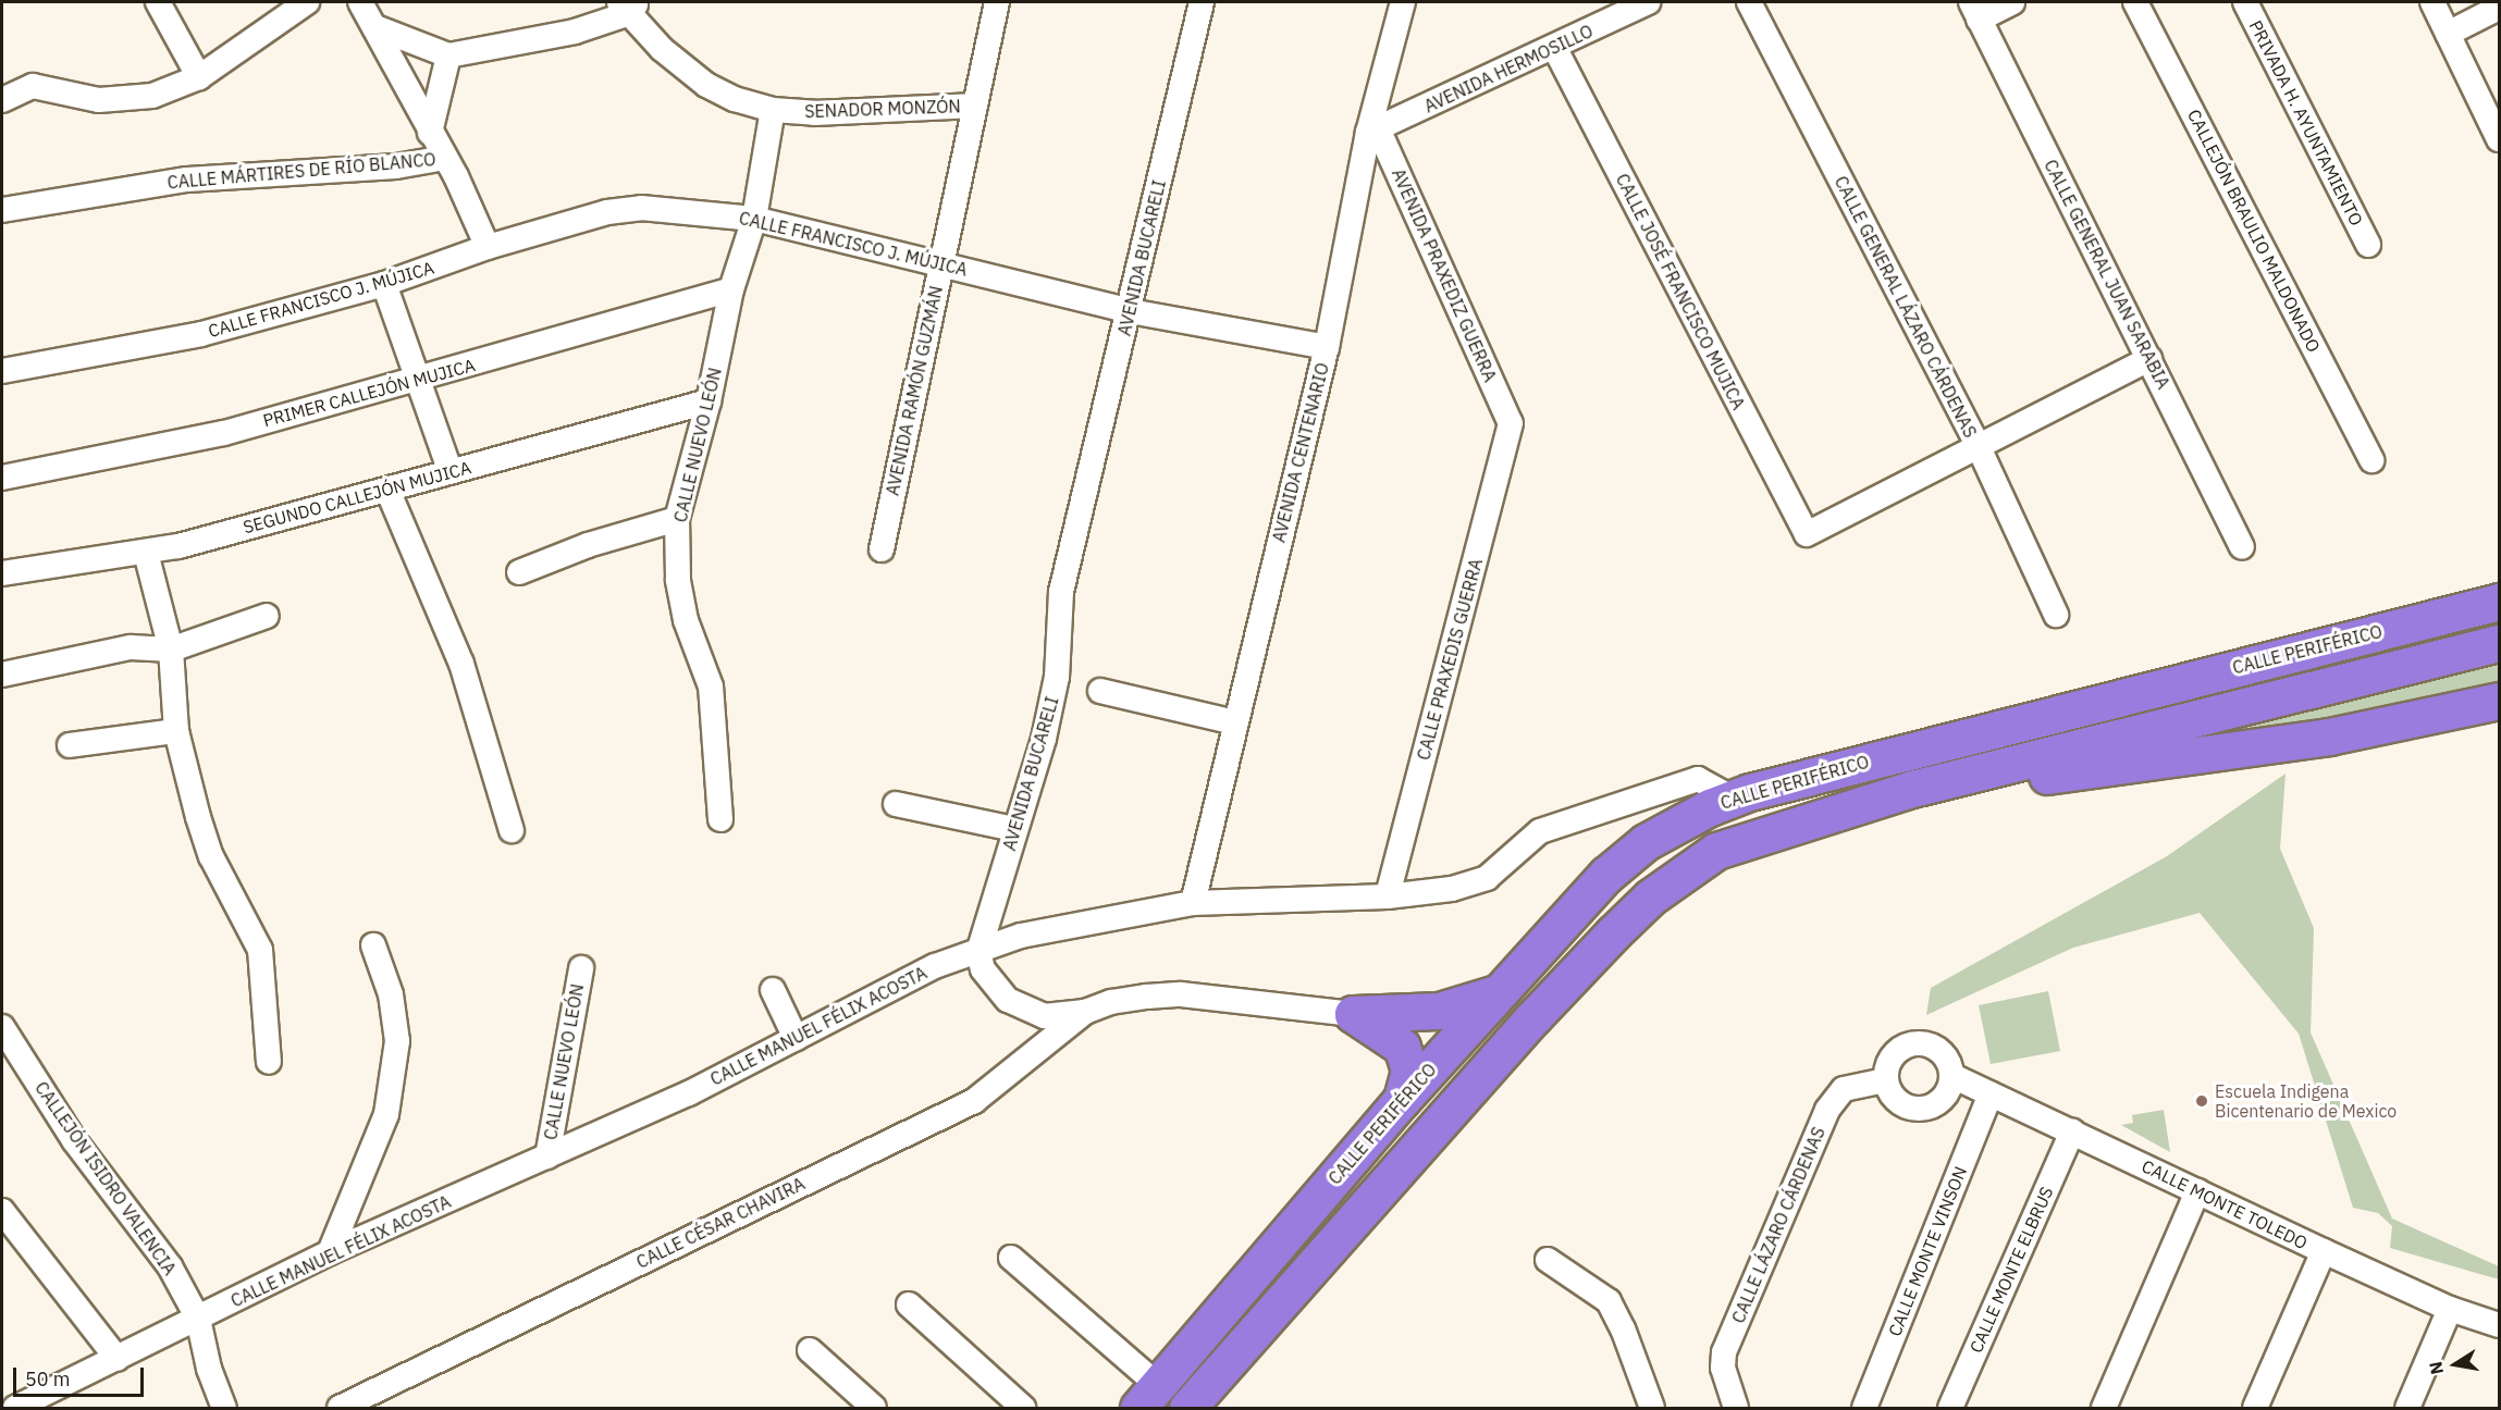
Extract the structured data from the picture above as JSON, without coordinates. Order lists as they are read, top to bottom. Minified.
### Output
{"streets":{"highway":["CALLE PERIFÉRICO"],"street":["AVENIDA HERMOSILLO","SENADOR MONZÓN","PRIVADA H. AYUNTAMIENTO","CALLE MÁRTIRES DE RÍO BLANCO","CALLEJÓN BRAULIO MALDONADO","CALLE FRANCISCO J. MÚJICA","AVENIDA BUCARELI","CALLE GENERAL JUAN SARABIA","AVENIDA PRAXEDIZ GUERRA","CALLE JOSÉ FRANCISCO MUJICA","CALLE GENERAL LÁZARO CÁRDENAS","AVENIDA RAMÓN GUZMÁN","PRIMER CALLEJÓN MUJICA","CALLE NUEVO LEÓN","AVENIDA CENTENARIO","SEGUNDO CALLEJÓN MUJICA","CALLE PRAXEDIS GUERRA","CALLE MANUEL FÉLIX ACOSTA","CALLEJÓN ISIDRO VALENCIA","CALLE MONTE TOLEDO","CALLE CÉSAR CHAVIRA","CALLE LÁZARO CÁRDENAS","CALLE MONTE VINSON","CALLE MONTE ELBRUS"]},"crossings":[["AVENIDA HERMOSILLO","AVENIDA PRAXEDIZ GUERRA"],["AVENIDA HERMOSILLO","CALLE JOSÉ FRANCISCO MUJICA"],["AVENIDA HERMOSILLO","AVENIDA CENTENARIO"],["SENADOR MONZÓN","AVENIDA RAMÓN GUZMÁN"],["SENADOR MONZÓN","CALLE NUEVO LEÓN"],["CALLE FRANCISCO J. MÚJICA","AVENIDA BUCARELI"],["CALLE FRANCISCO J. MÚJICA","AVENIDA RAMÓN GUZMÁN"],["CALLE FRANCISCO J. MÚJICA","CALLE NUEVO LEÓN"],["CALLE FRANCISCO J. MÚJICA","AVENIDA CENTENARIO"],["AVENIDA BUCARELI","CALLE MANUEL FÉLIX ACOSTA"],["AVENIDA PRAXEDIZ GUERRA","AVENIDA CENTENARIO"],["AVENIDA PRAXEDIZ GUERRA","CALLE PRAXEDIS GUERRA"],["CALLE JOSÉ FRANCISCO MUJICA","CALLE GENERAL LÁZARO CÁRDENAS"],["PRIMER CALLEJÓN MUJICA","CALLE NUEVO LEÓN"],["CALLE NUEVO LEÓN","SEGUNDO CALLEJÓN MUJICA"],["CALLE NUEVO LEÓN","CALLE MANUEL FÉLIX ACOSTA"],["AVENIDA CENTENARIO","CALLE MANUEL FÉLIX ACOSTA"],["CALLE PERIFÉRICO","CALLE MANUEL FÉLIX ACOSTA"],["CALLE PRAXEDIS GUERRA","CALLE MANUEL FÉLIX ACOSTA"],["CALLE MANUEL FÉLIX ACOSTA","CALLEJÓN ISIDRO VALENCIA"],["CALLE MONTE TOLEDO","CALLE LÁZARO CÁRDENAS"],["CALLE MONTE TOLEDO","CALLE MONTE VINSON"],["CALLE MONTE TOLEDO","CALLE MONTE ELBRUS"]],"places":["Escuela Indigena Bicentenario de Mexico"],"scale_bar":"50 m","north":"left"}
